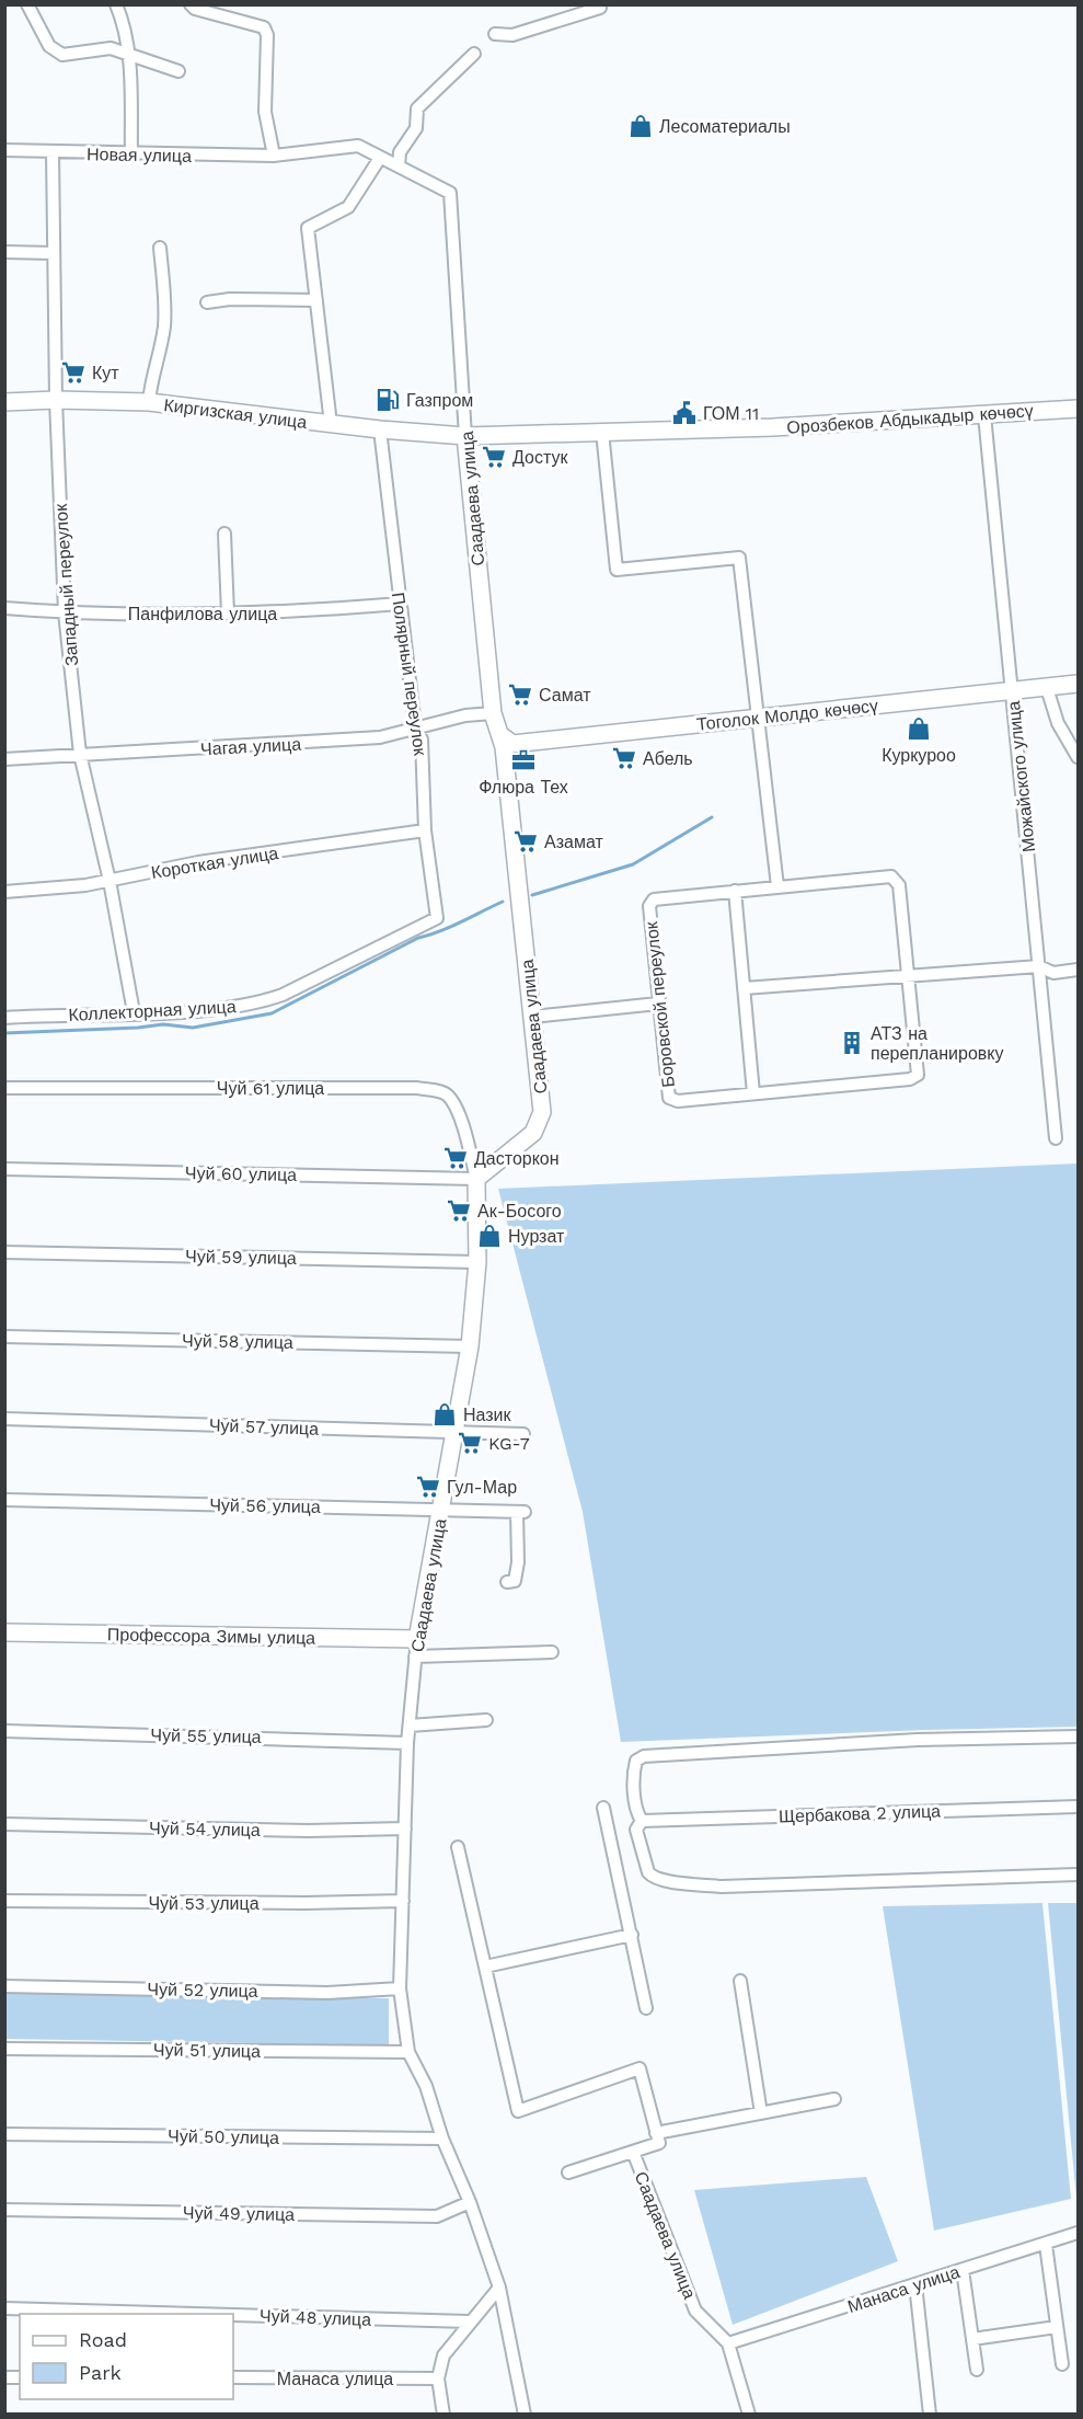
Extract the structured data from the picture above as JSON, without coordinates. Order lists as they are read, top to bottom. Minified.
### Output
{"streets":{"street":["Новая улица","Киргизская улица","Орозбеков Абдыкадыр көчөсү","Саадаева улица","Западный переулок","Панфилова улица","Полярный переулок","Тоголок Молдо көчөсү","Чагая улица","Можайского улица","Короткая улица","Боровской переулок","Коллекторная улица","Чуй 61 улица","Чуй 60 улица","Чуй 59 улица","Чуй 58 улица","Чуй 57 улица","Чуй 56 улица","Профессора Зимы улица","Чуй 55 улица","Щербакова 2 улица","Чуй 54 улица","Чуй 53 улица","Чуй 52 улица","Чуй 51 улица","Чуй 50 улица","Чуй 49 улица","Манаса улица","Чуй 48 улица"]},"crossings":[["Новая улица","Саадаева улица"],["Новая улица","Западный переулок"],["Киргизская улица","Орозбеков Абдыкадыр көчөсү"],["Киргизская улица","Саадаева улица"],["Киргизская улица","Западный переулок"],["Киргизская улица","Полярный переулок"],["Орозбеков Абдыкадыр көчөсү","Саадаева улица"],["Орозбеков Абдыкадыр көчөсү","Можайского улица"],["Саадаева улица","Тоголок Молдо көчөсү"],["Саадаева улица","Чагая улица"],["Саадаева улица","Чуй 61 улица"],["Саадаева улица","Чуй 60 улица"],["Саадаева улица","Чуй 59 улица"],["Саадаева улица","Чуй 58 улица"],["Саадаева улица","Чуй 57 улица"],["Саадаева улица","Чуй 56 улица"],["Саадаева улица","Профессора Зимы улица"],["Саадаева улица","Чуй 55 улица"],["Саадаева улица","Чуй 54 улица"],["Саадаева улица","Чуй 53 улица"],["Саадаева улица","Чуй 52 улица"],["Саадаева улица","Чуй 51 улица"],["Саадаева улица","Чуй 50 улица"],["Саадаева улица","Чуй 49 улица"],["Саадаева улица","Манаса улица"],["Западный переулок","Панфилова улица"],["Западный переулок","Чагая улица"],["Западный переулок","Короткая улица"],["Западный переулок","Коллекторная улица"],["Панфилова улица","Полярный переулок"],["Полярный переулок","Чагая улица"],["Полярный переулок","Короткая улица"],["Полярный переулок","Коллекторная улица"],["Тоголок Молдо көчөсү","Можайского улица"],["Чуй 61 улица","Чуй 60 улица"]],"places":{"shop":["Лесоматериалы","Куркуроо","Нурзат","Назик"],"supermarket":["Кут","Достук","Самат","Абель","Азамат","Дасторкон","Ак-Босого","KG-7","Гул-Мар"],"fuel station":["Газпром"],"public building":["ГОМ 11"],"office":["Флюра Тех"],"building":["АТЗ на перепланировку"]},"legend":["Road","Park"]}
